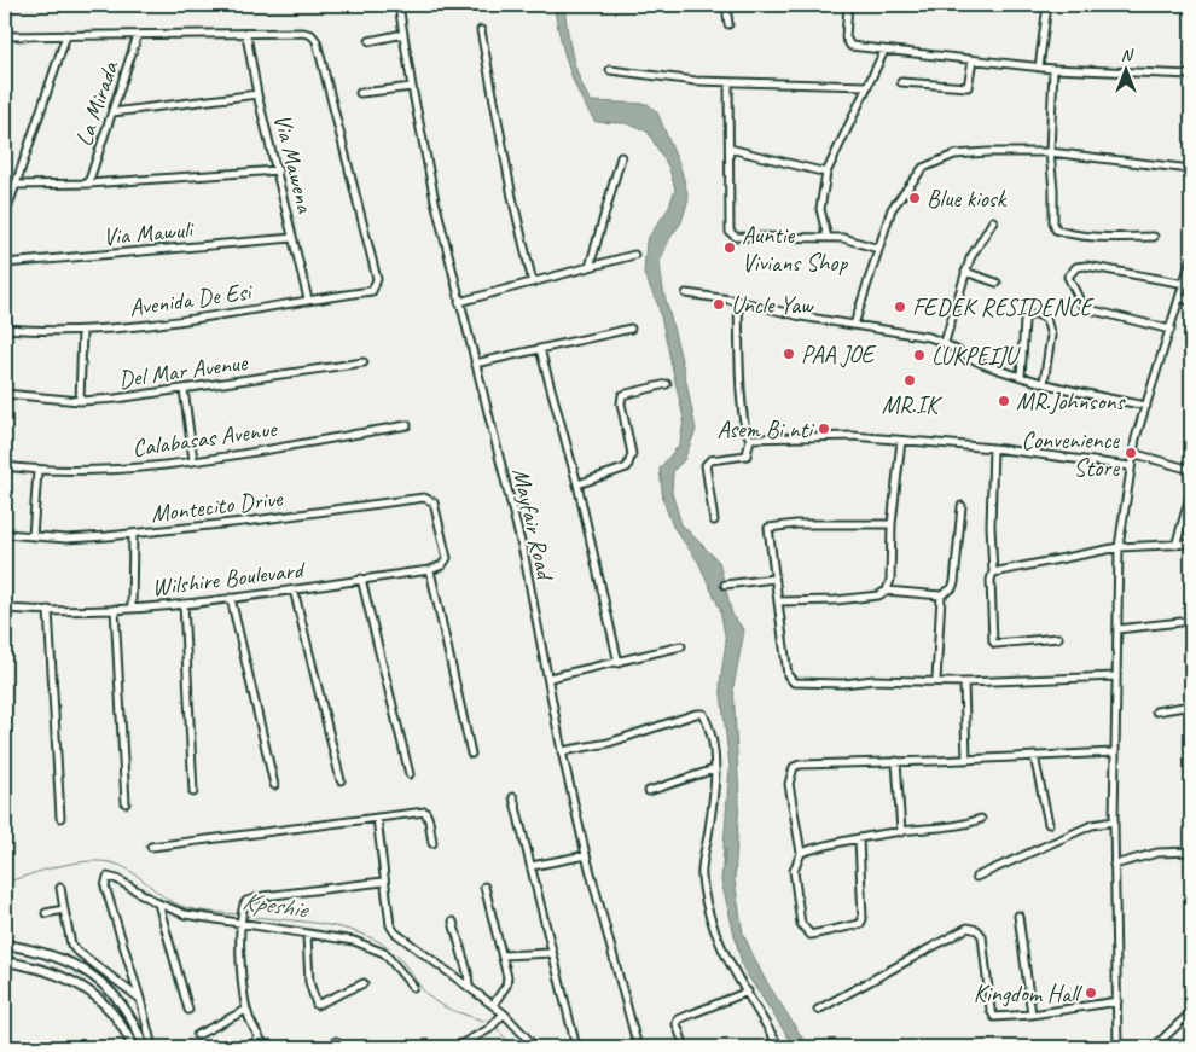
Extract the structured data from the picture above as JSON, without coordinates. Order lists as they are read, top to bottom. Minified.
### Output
{"streets":{"street":["La Mirada","Via Mawena","Via Mawuli","Avenida De Esi","Del Mar Avenue","Calabasas Avenue","Montecito Drive","Mayfair Road","Wilshire Boulevard"]},"crossings":[["Via Mawena","Via Mawuli"],["Via Mawena","Avenida De Esi"],["Montecito Drive","Wilshire Boulevard"]],"water":["Kpeshie"],"places":["Blue kiosk","Auntie Vivians Shop","Uncle Yaw","FEDEK RESIDENCE","PAA JOE","LUKPEIJU","MR.IK","MR.Johnsons","Asem Bi nti","Convenience Store","Kingdom Hall"],"north":"top"}
